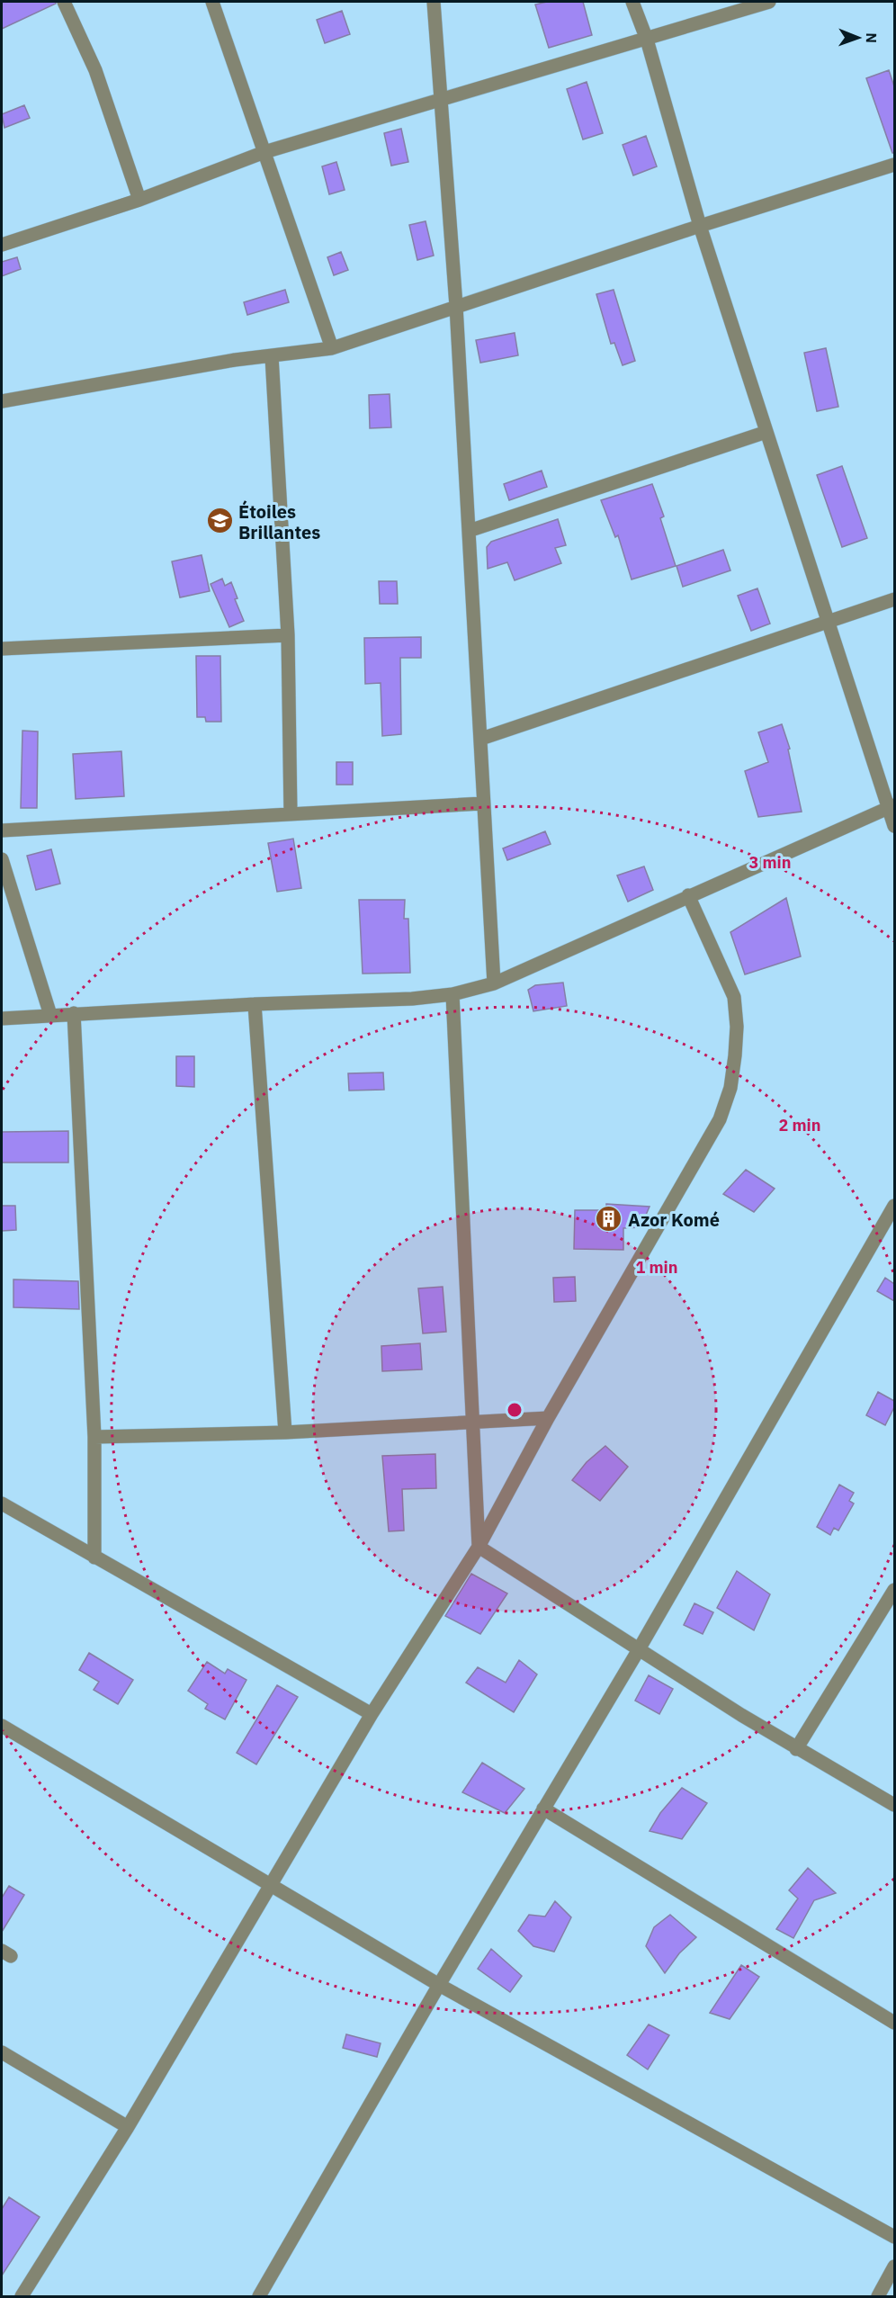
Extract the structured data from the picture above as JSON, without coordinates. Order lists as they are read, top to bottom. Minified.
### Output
{"places":{"school or university":["Étoiles Brillantes"],"building":["Azor Komé"]},"north":"right","rings":["3 min","2 min","1 min"]}
